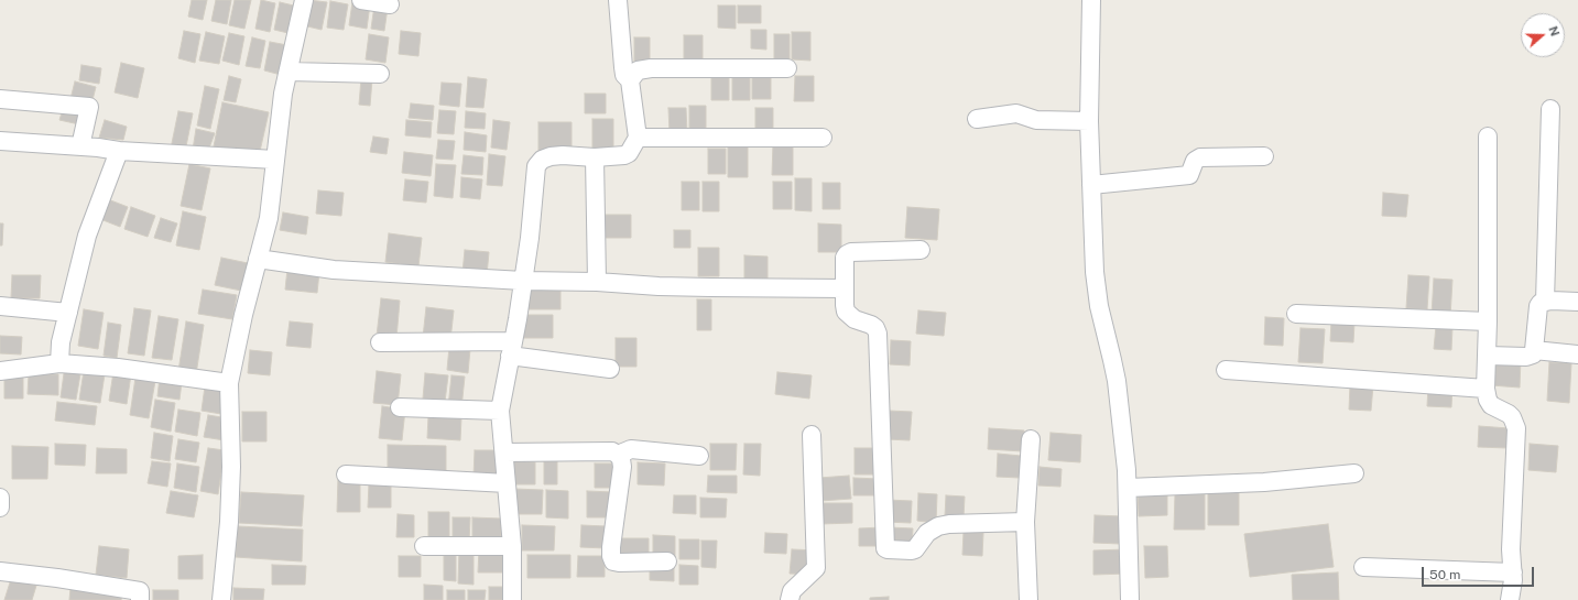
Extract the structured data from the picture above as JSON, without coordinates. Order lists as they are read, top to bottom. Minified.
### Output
{"scale_bar":"50 m","north":"right"}
